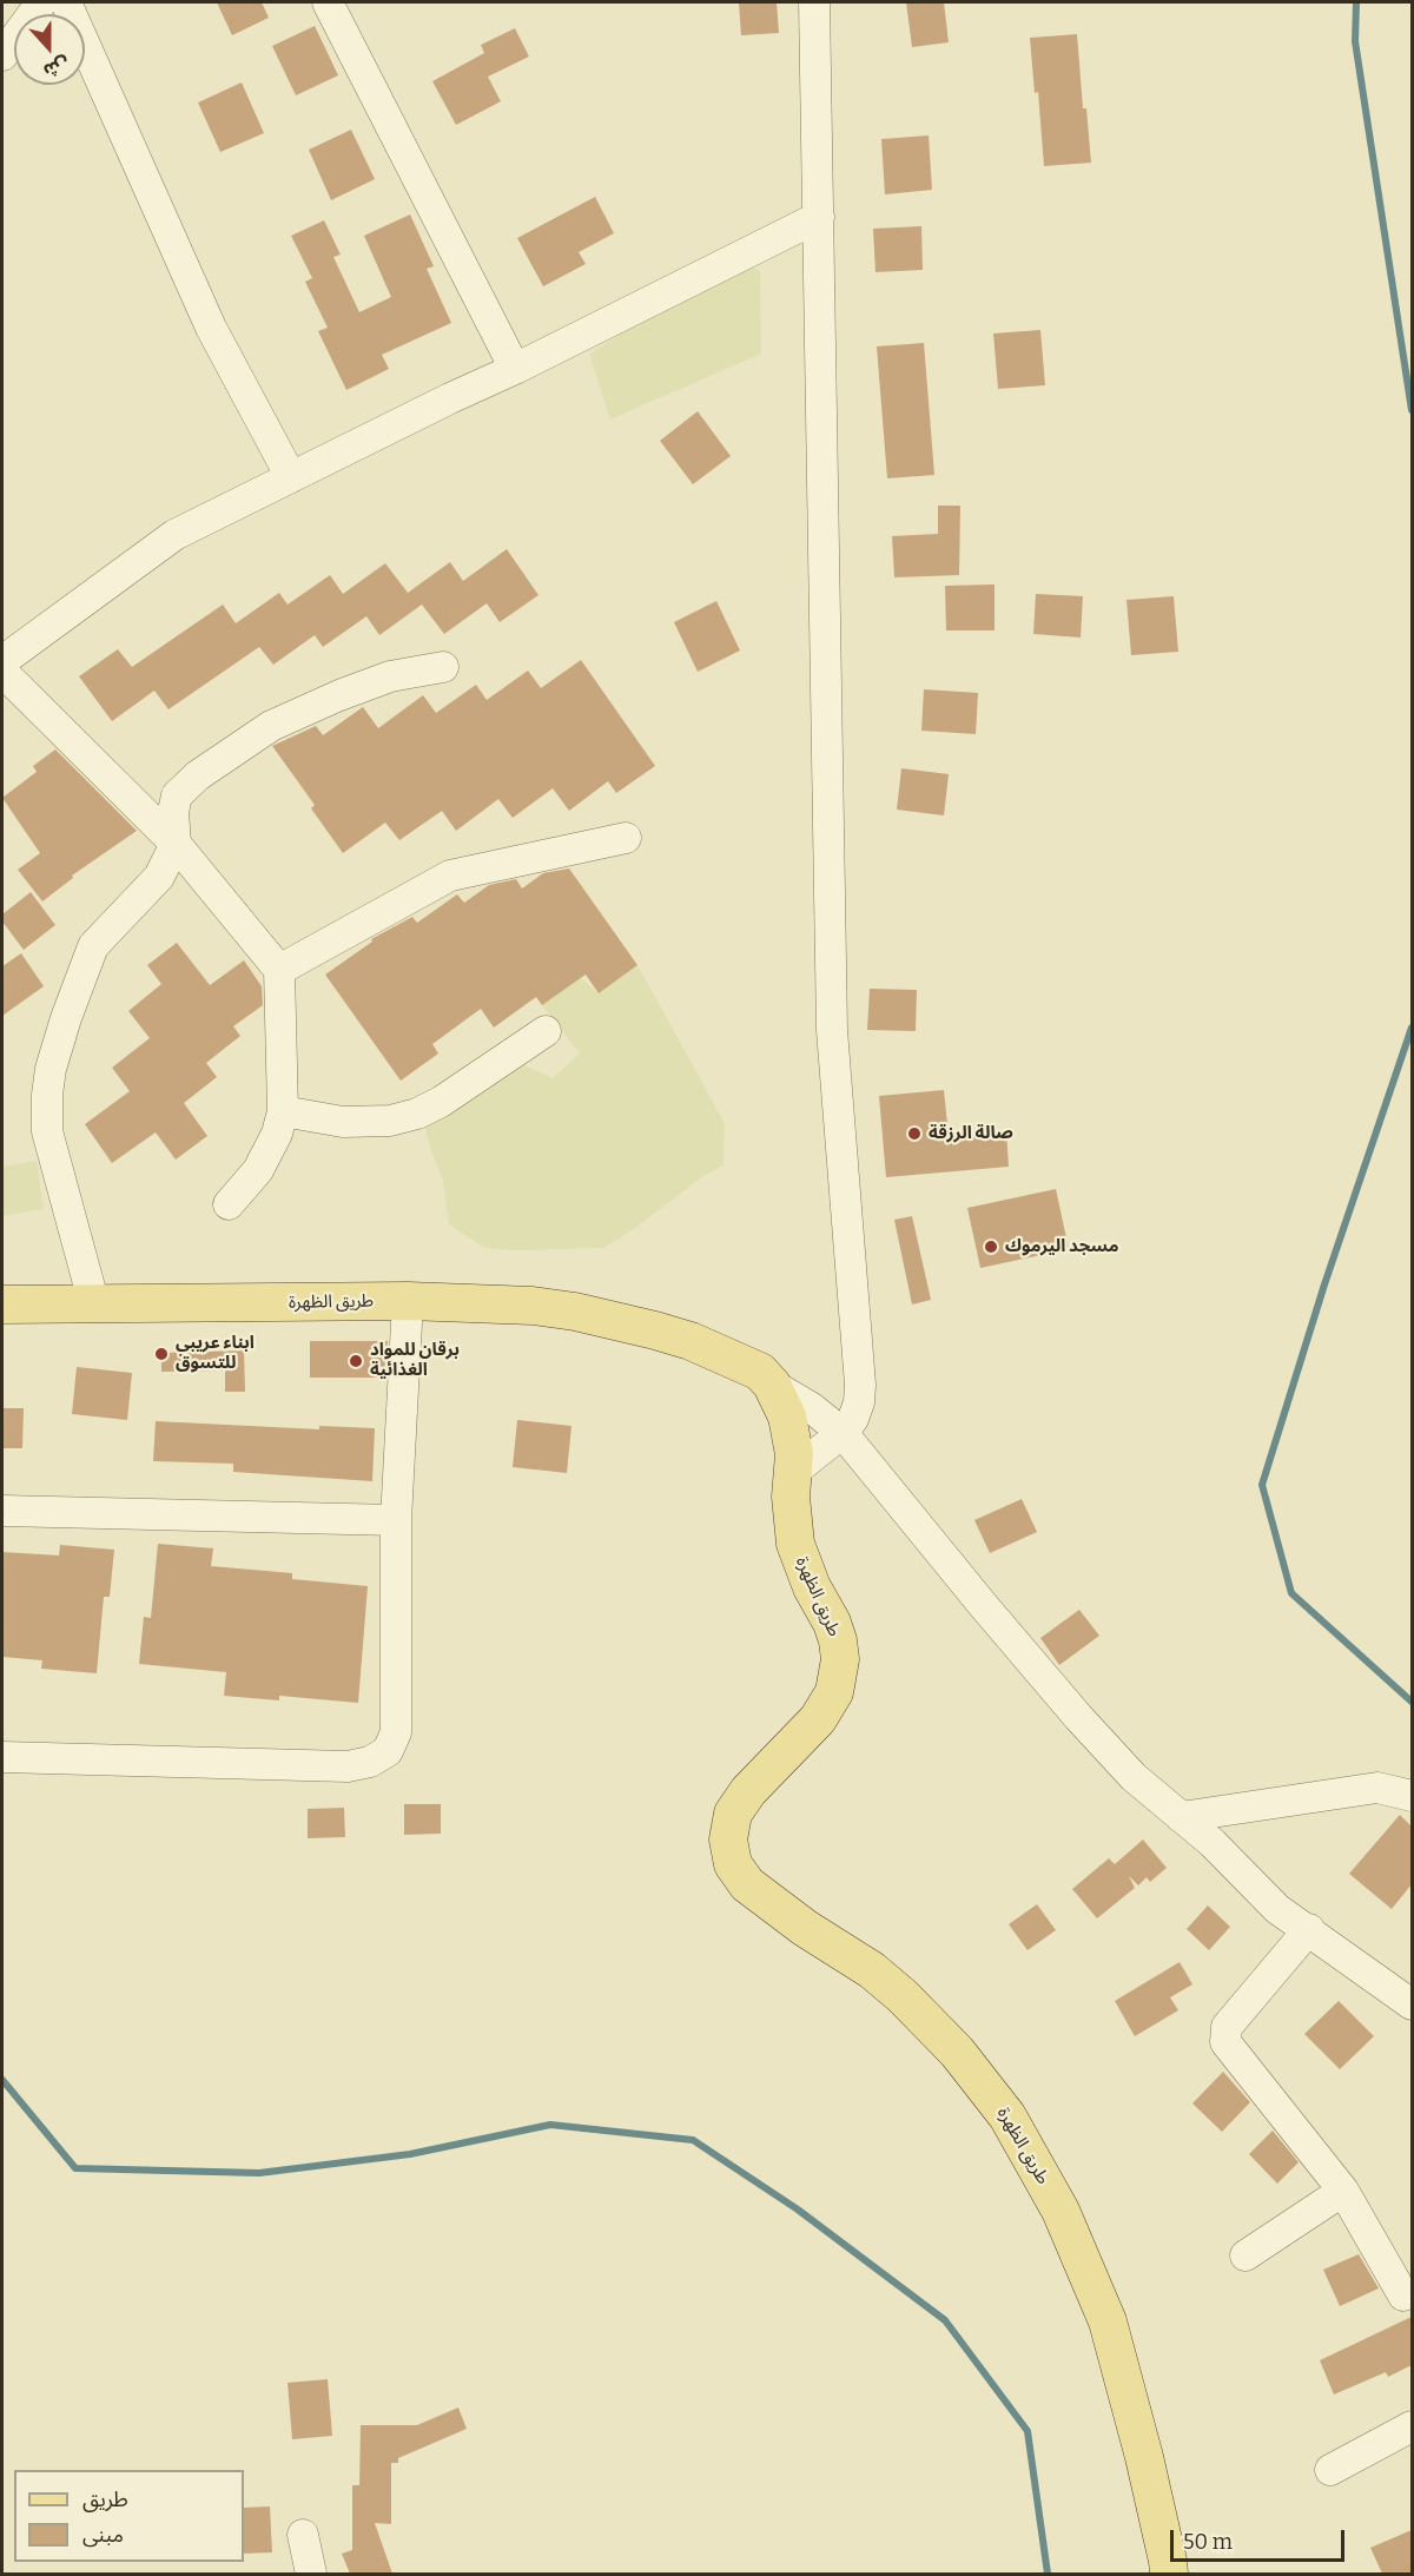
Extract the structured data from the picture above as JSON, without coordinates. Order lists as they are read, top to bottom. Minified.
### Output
{"streets":{"main road":["طريق الظهرة"]},"places":["صالة الرزقة","مسجد اليرموك","ابناء عريبي للتسوق","برقان للمواد الغذائية"],"legend":["طريق","مبنى"],"scale_bar":"50 m","north":"bottom"}
